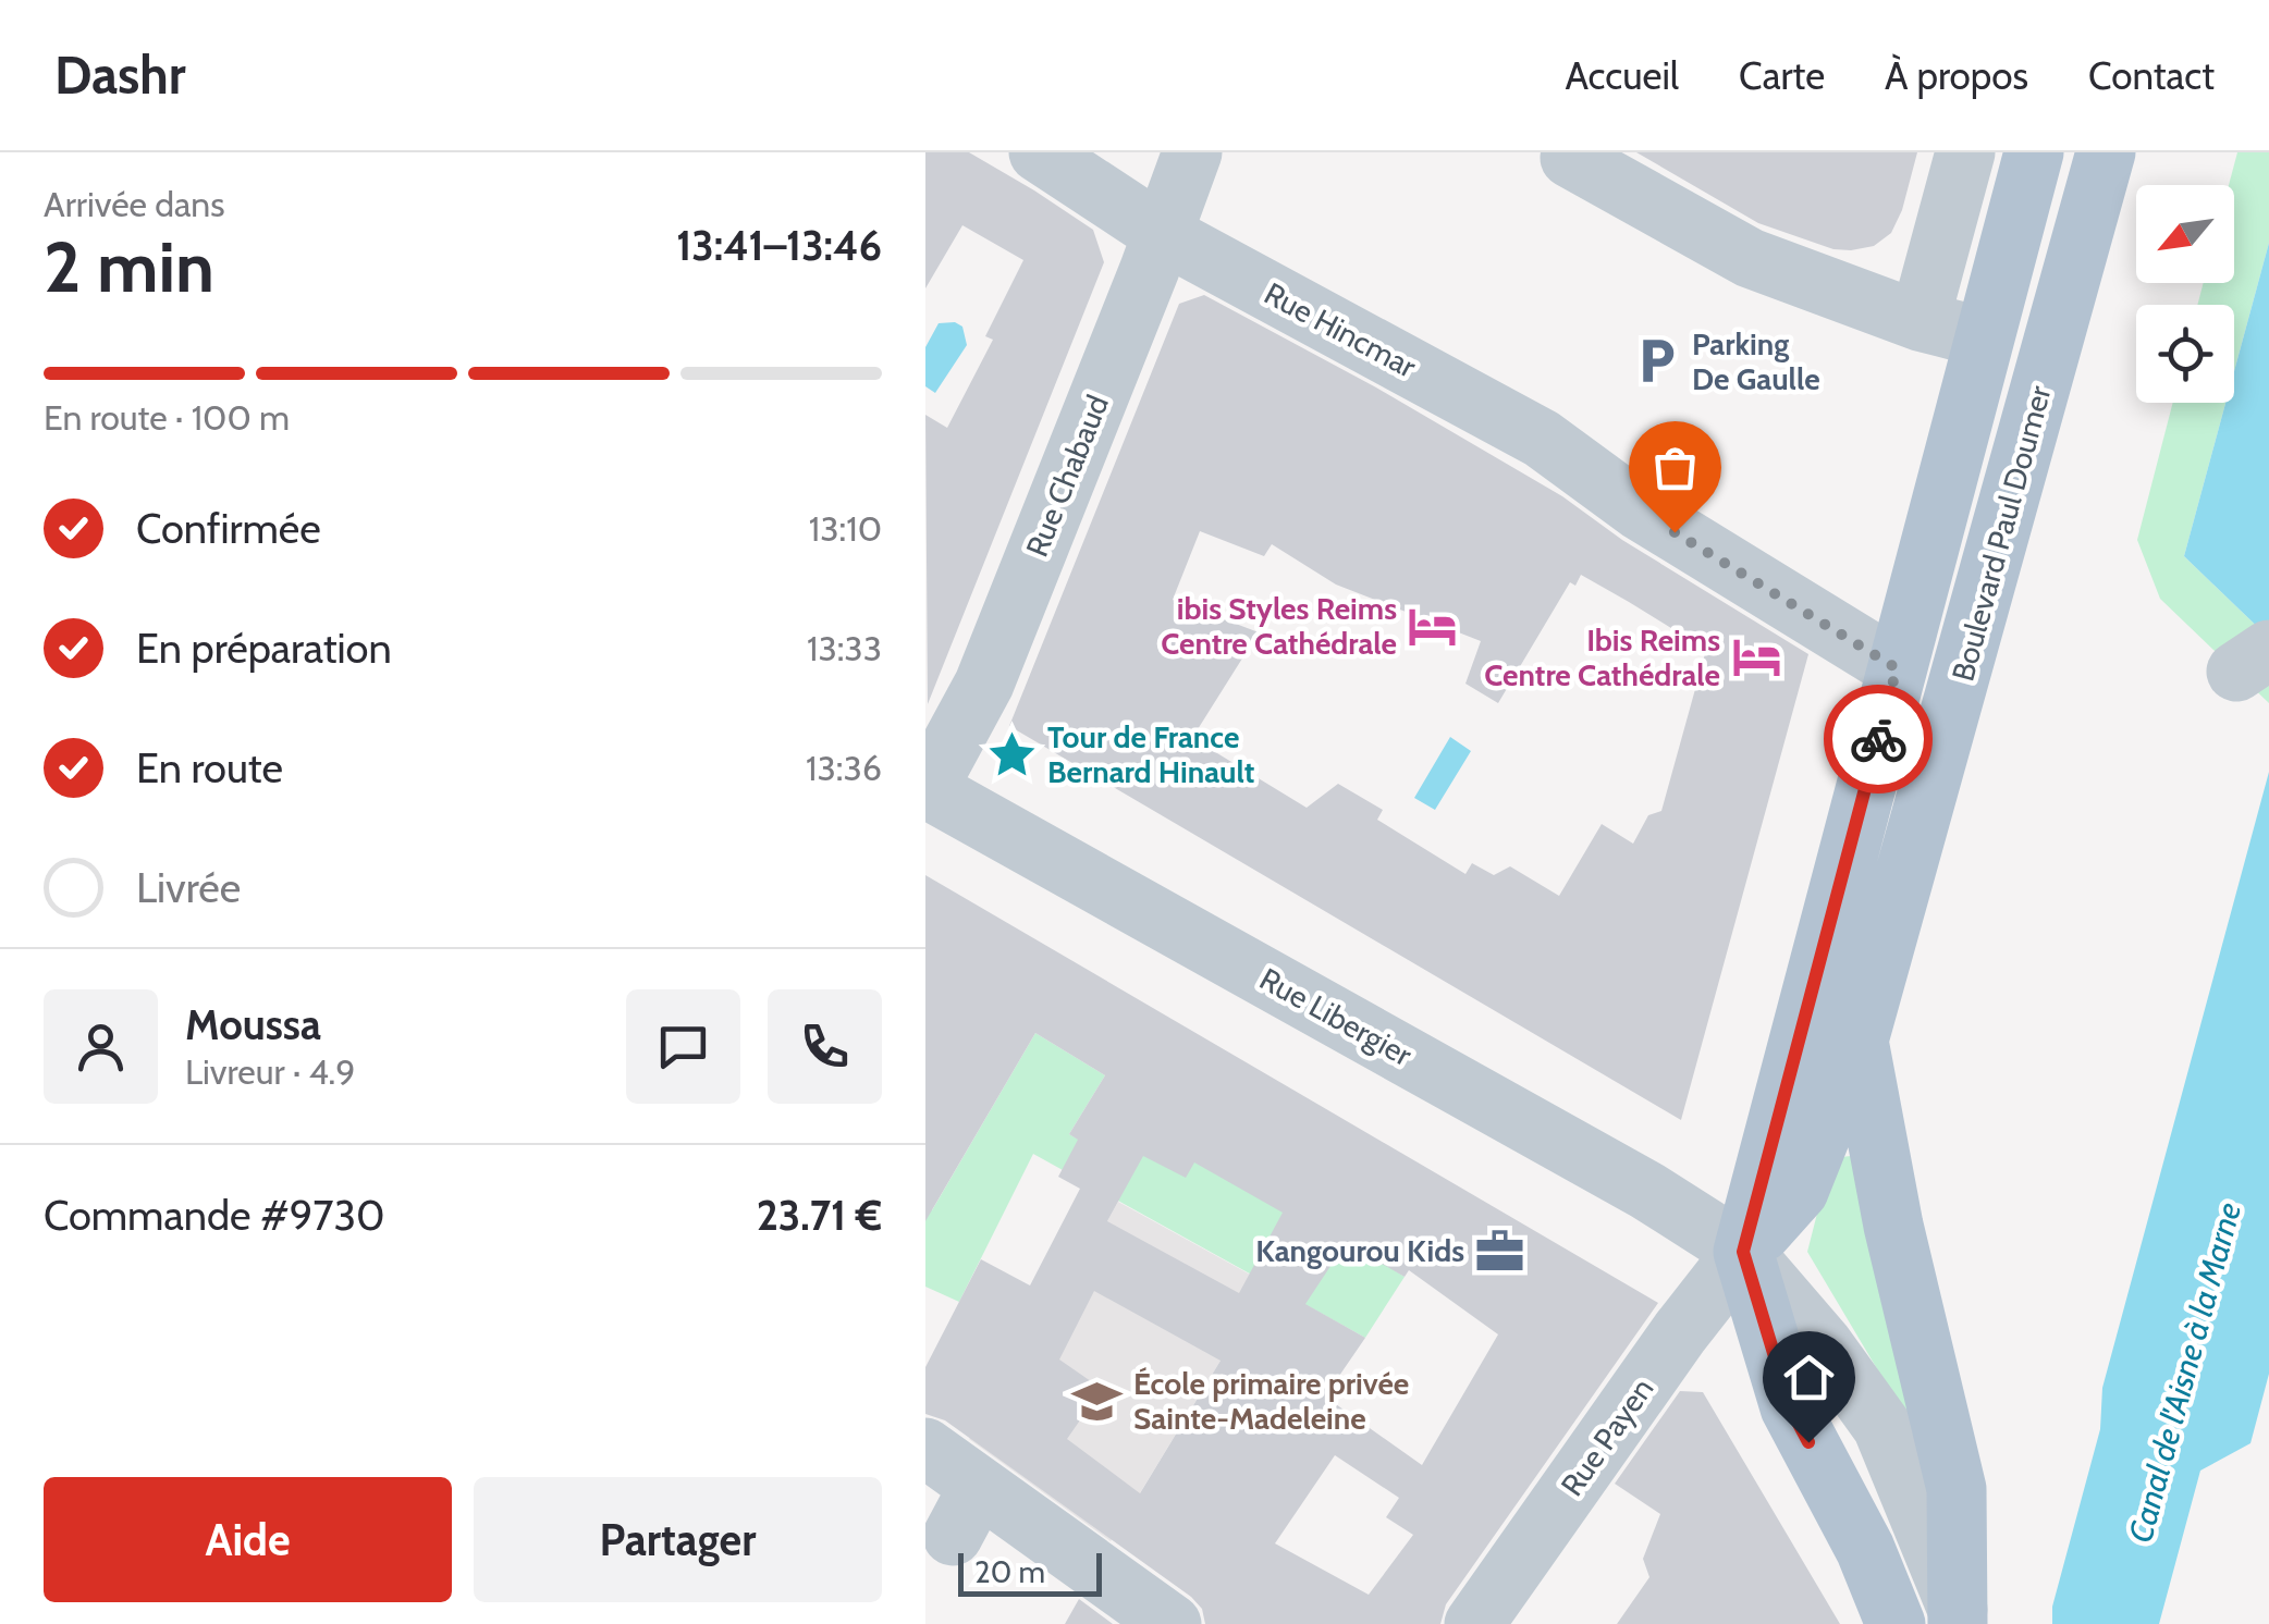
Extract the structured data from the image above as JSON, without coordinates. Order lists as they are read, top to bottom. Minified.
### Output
{"streets":{"main road":["Boulevard Paul Doumer"],"street":["Rue Hincmar","Rue Chabaud","Rue Libergier","Rue Payen"]},"crossings":[["Rue Hincmar","Rue Chabaud"],["Rue Chabaud","Rue Libergier"],["Boulevard Paul Doumer","Rue Libergier"],["Boulevard Paul Doumer","Rue Payen"],["Rue Libergier","Rue Payen"]],"water":["Canal de l'Aisne à la Marne"],"places":{"parking":["Parking De Gaulle"],"hotel":["ibis Styles Reims Centre Cathédrale","Ibis Reims Centre Cathédrale"],"place":["Tour de France Bernard Hinault"],"office":["Kangourou Kids"],"school or university":["École primaire privée Sainte-Madeleine"]},"scale_bar":"20 m","north":"bottom left","page":{"header":"Dashr","nav":["Accueil","Carte","À propos","Contact"],"heading":["2 min","Arrivée dans","13:41–13:46"],"panel":["Moussa","Livreur · 4.9","Commande #9730","23.71 €"],"bar":"En route · 100 m","list":[["Confirmée","13:10"],["En préparation","13:33"],["En route","13:36"],"Livrée"],"buttons":["Aide","Partager"],"scale":"20 m"}}
